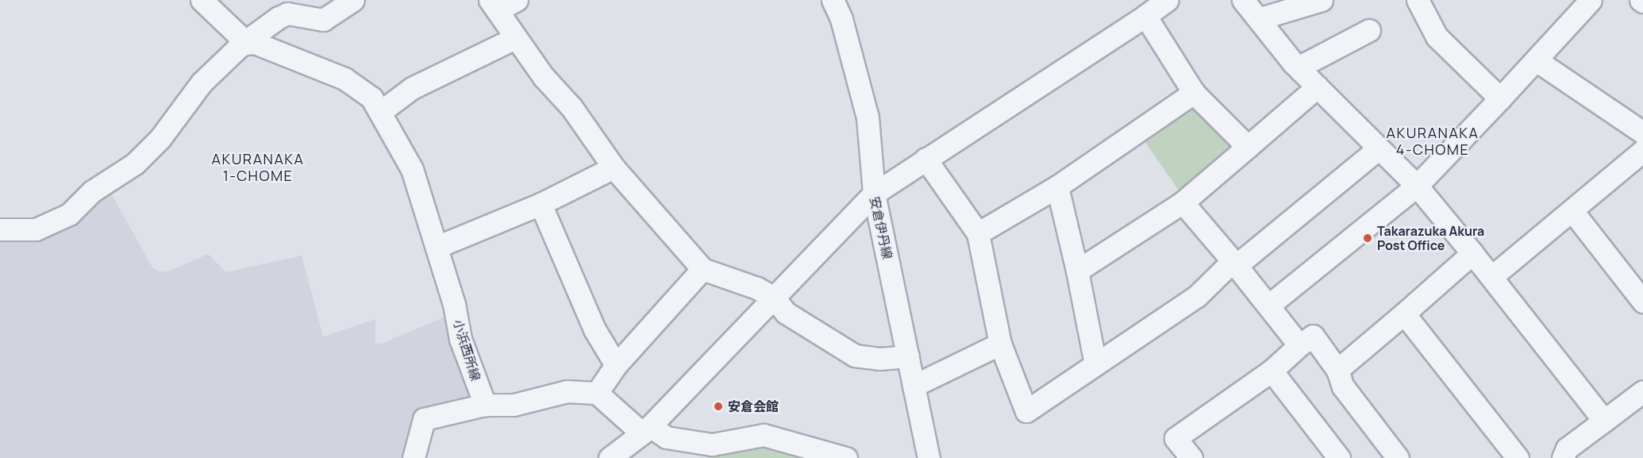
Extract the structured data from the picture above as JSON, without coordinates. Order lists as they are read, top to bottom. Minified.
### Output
{"streets":{"street":["安倉伊丹線","小浜西所線"]},"districts":["AKURANAKA 4-CHOME","AKURANAKA 1-CHOME"],"places":["Takarazuka Akura Post Office","安倉会館"]}
